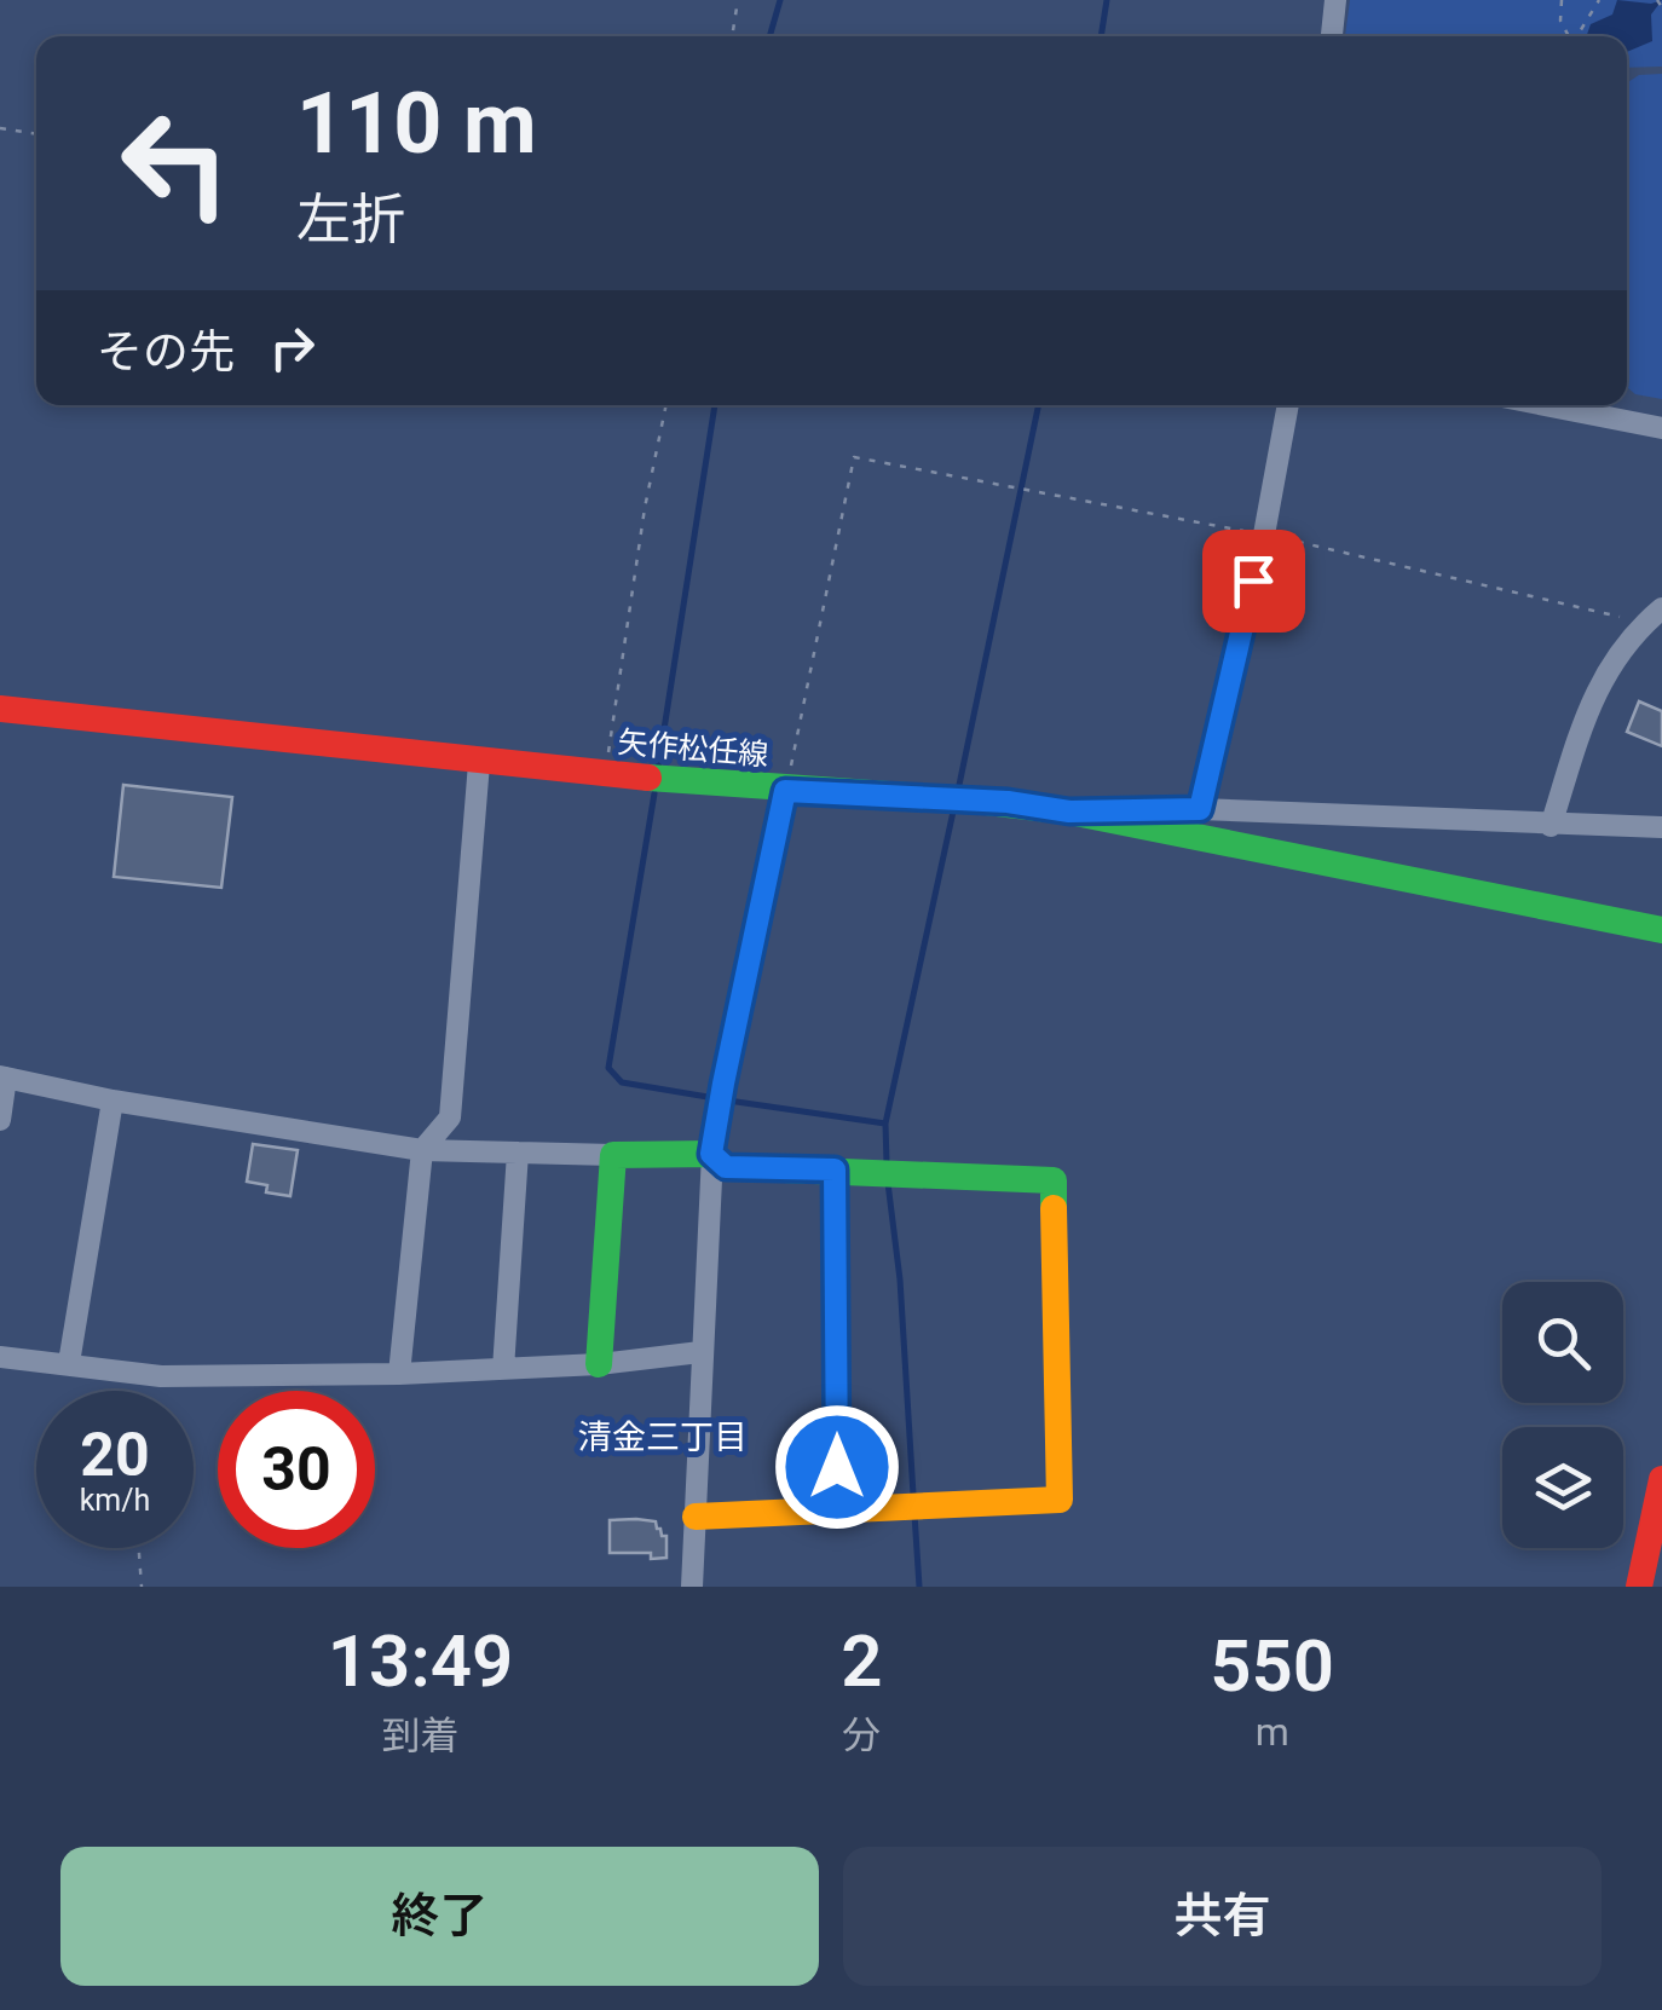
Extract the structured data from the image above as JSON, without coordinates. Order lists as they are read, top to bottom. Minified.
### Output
{"streets":{"main road":["矢作松任線"]},"districts":["清金三丁目"],"page":{"turn":["110 m","左折"],"then":"その先","speed":"20 km/h","limit":"30","eta":["13:49","到着","2","分","550","m"],"buttons":["終了","共有"]}}
